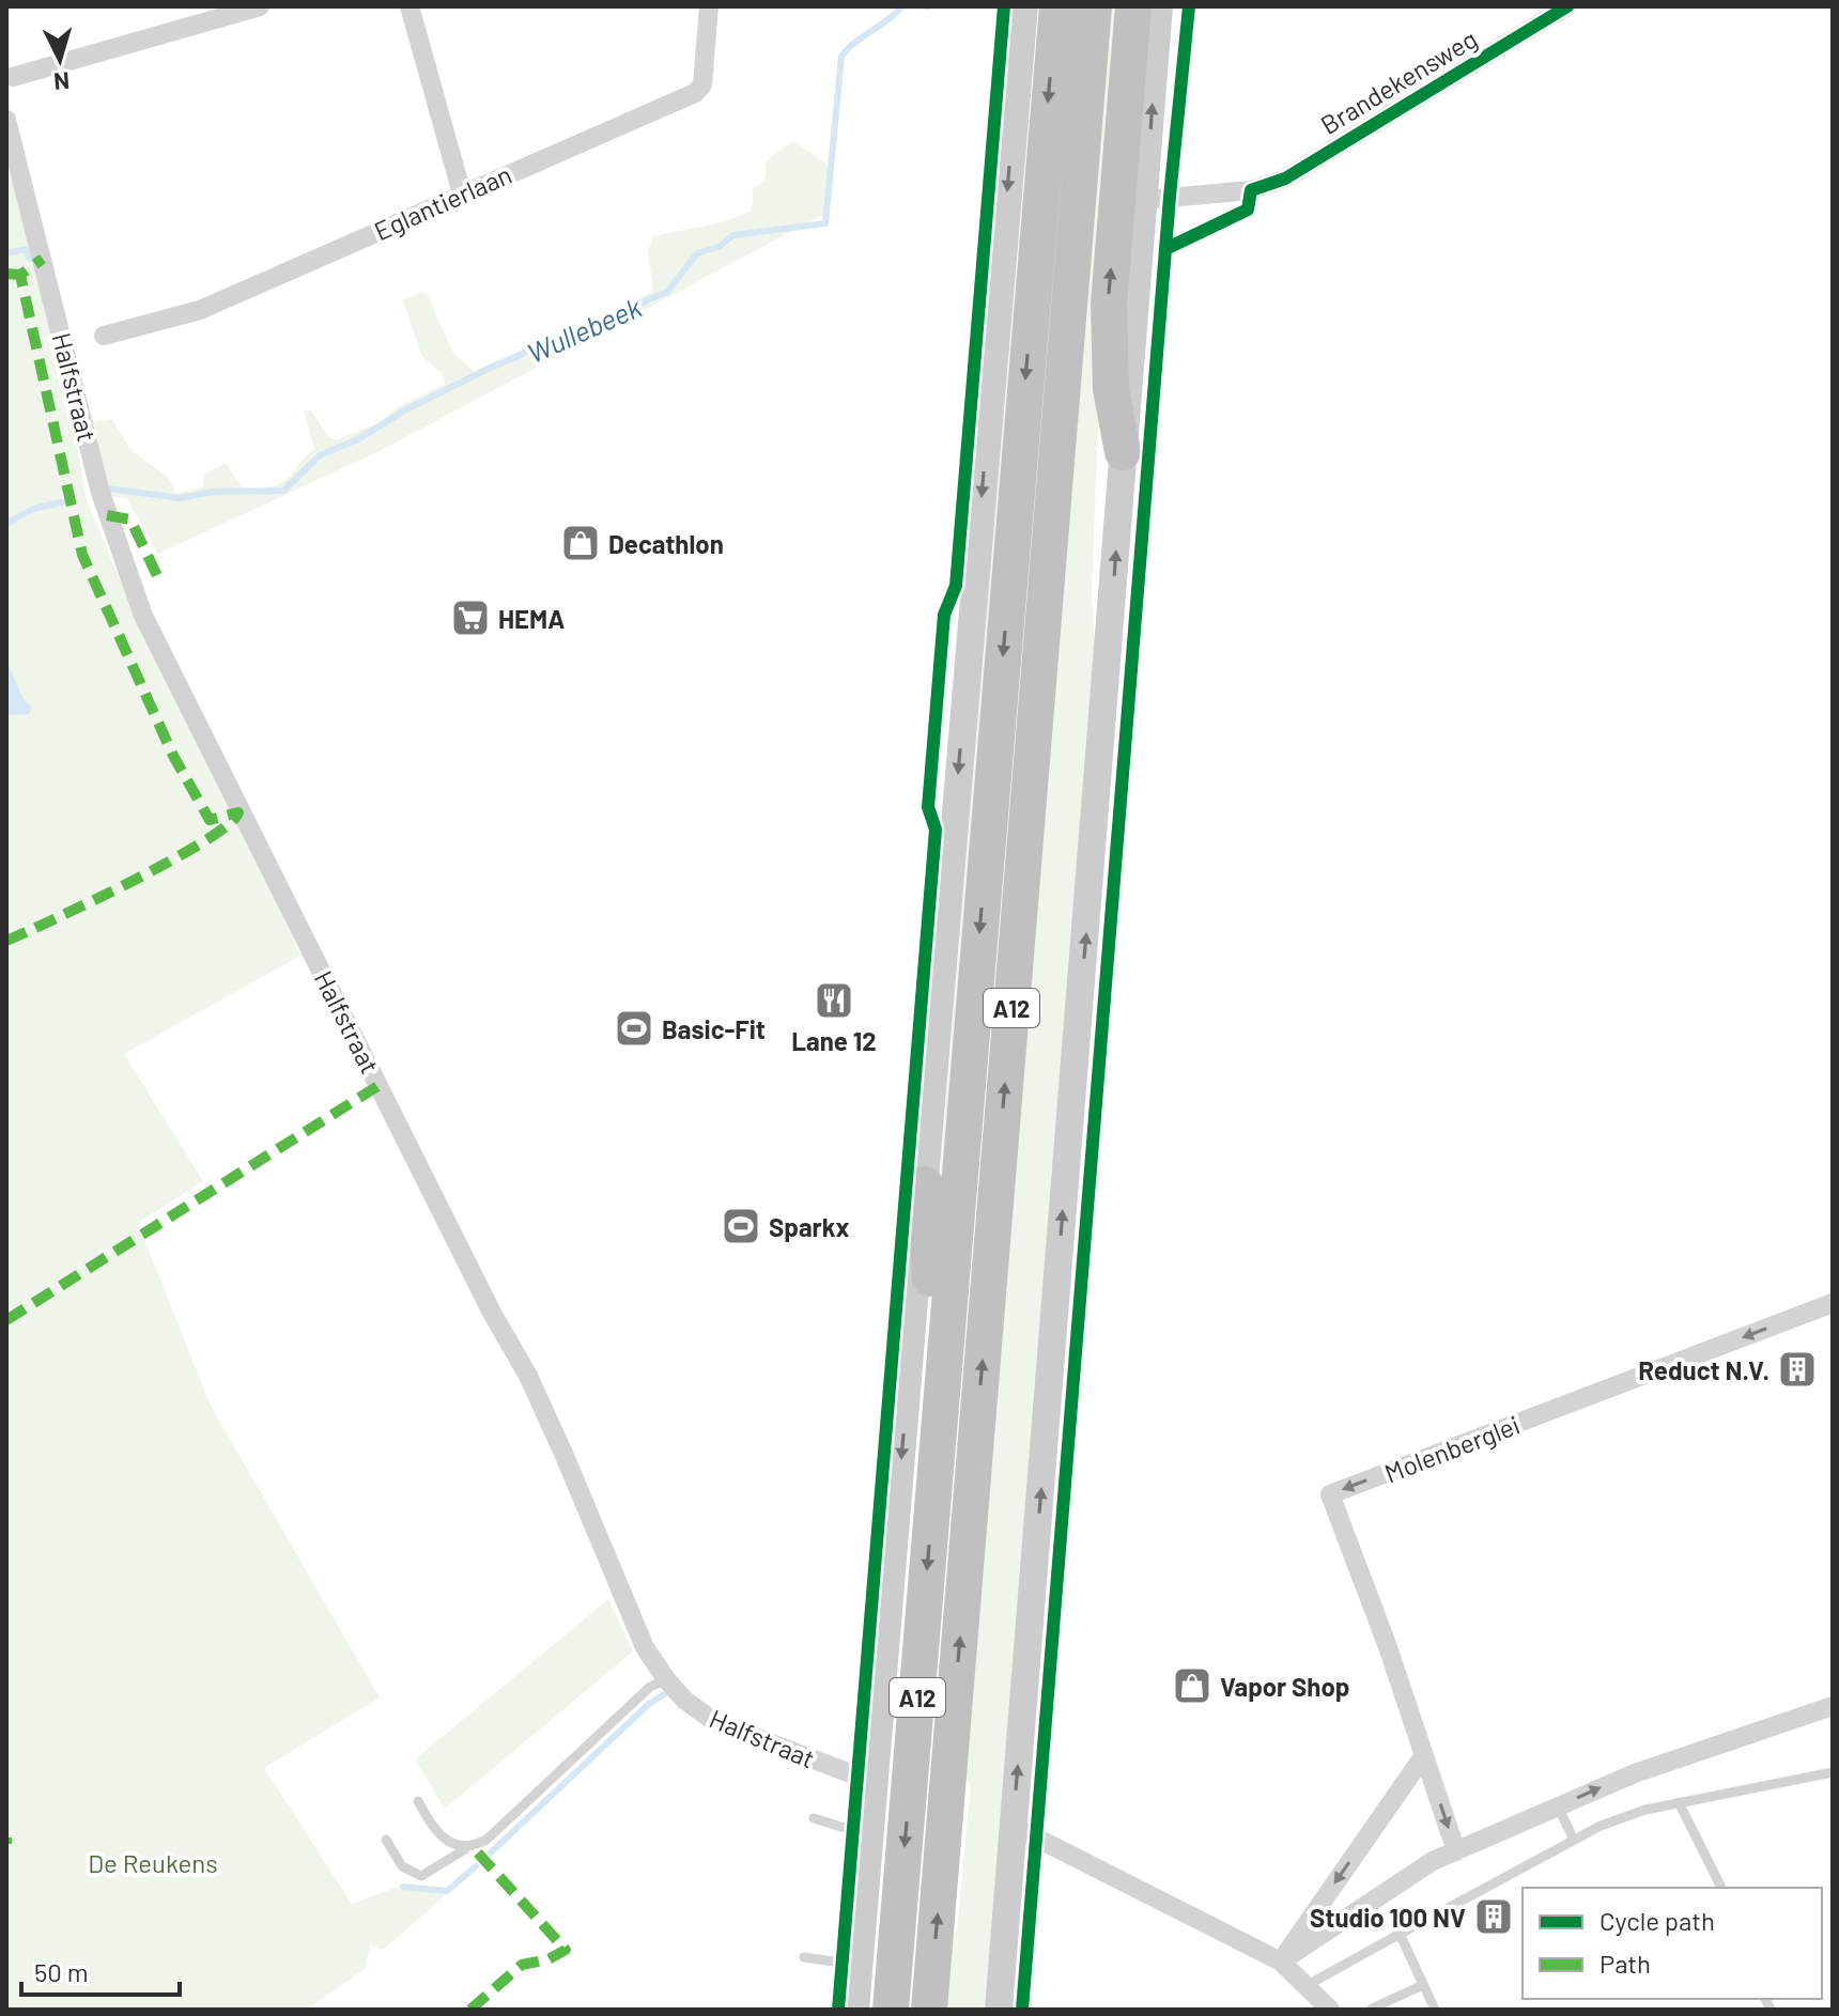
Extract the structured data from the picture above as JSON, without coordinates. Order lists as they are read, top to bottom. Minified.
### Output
{"streets":{"highway":["A12"],"street":["Brandekensweg","Eglantierlaan","Halfstraat","Molenberglei"]},"water":["Wullebeek"],"parks":["De Reukens"],"places":{"shop":["Decathlon","Vapor Shop"],"supermarket":["HEMA"],"restaurant":["Lane 12"],"sports":["Basic-Fit","Sparkx"],"building":["Reduct N.V.","Studio 100 NV"]},"legend":["Cycle path","Path"],"scale_bar":"50 m","north":"bottom"}
